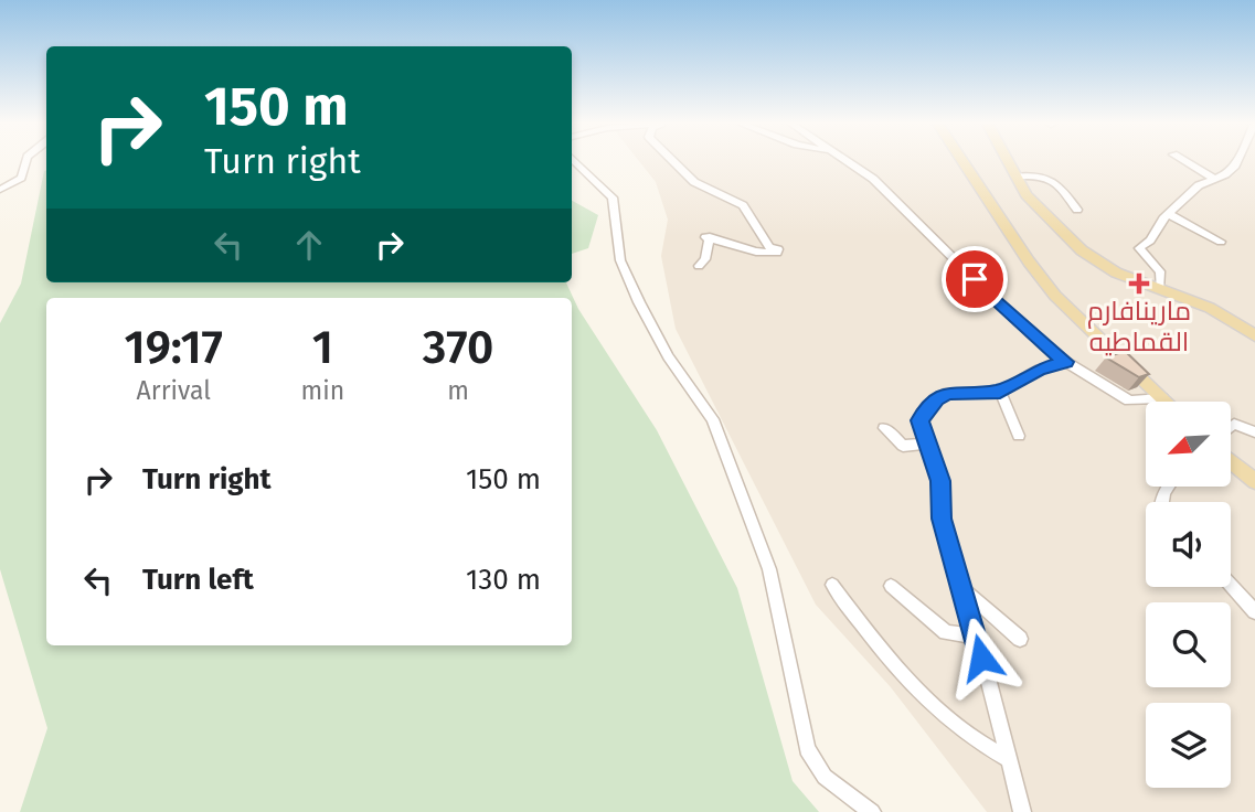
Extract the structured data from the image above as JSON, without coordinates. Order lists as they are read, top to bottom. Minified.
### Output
{"places":{"health":["مارينافارم القماطيه"]},"north":"bottom left","page":{"turn":["150 m","Turn right"],"eta":["19:17","Arrival","1","min","370","m"],"list":[{"name":"Turn right","value":"150 m"},{"name":"Turn left","value":"130 m"}]}}
